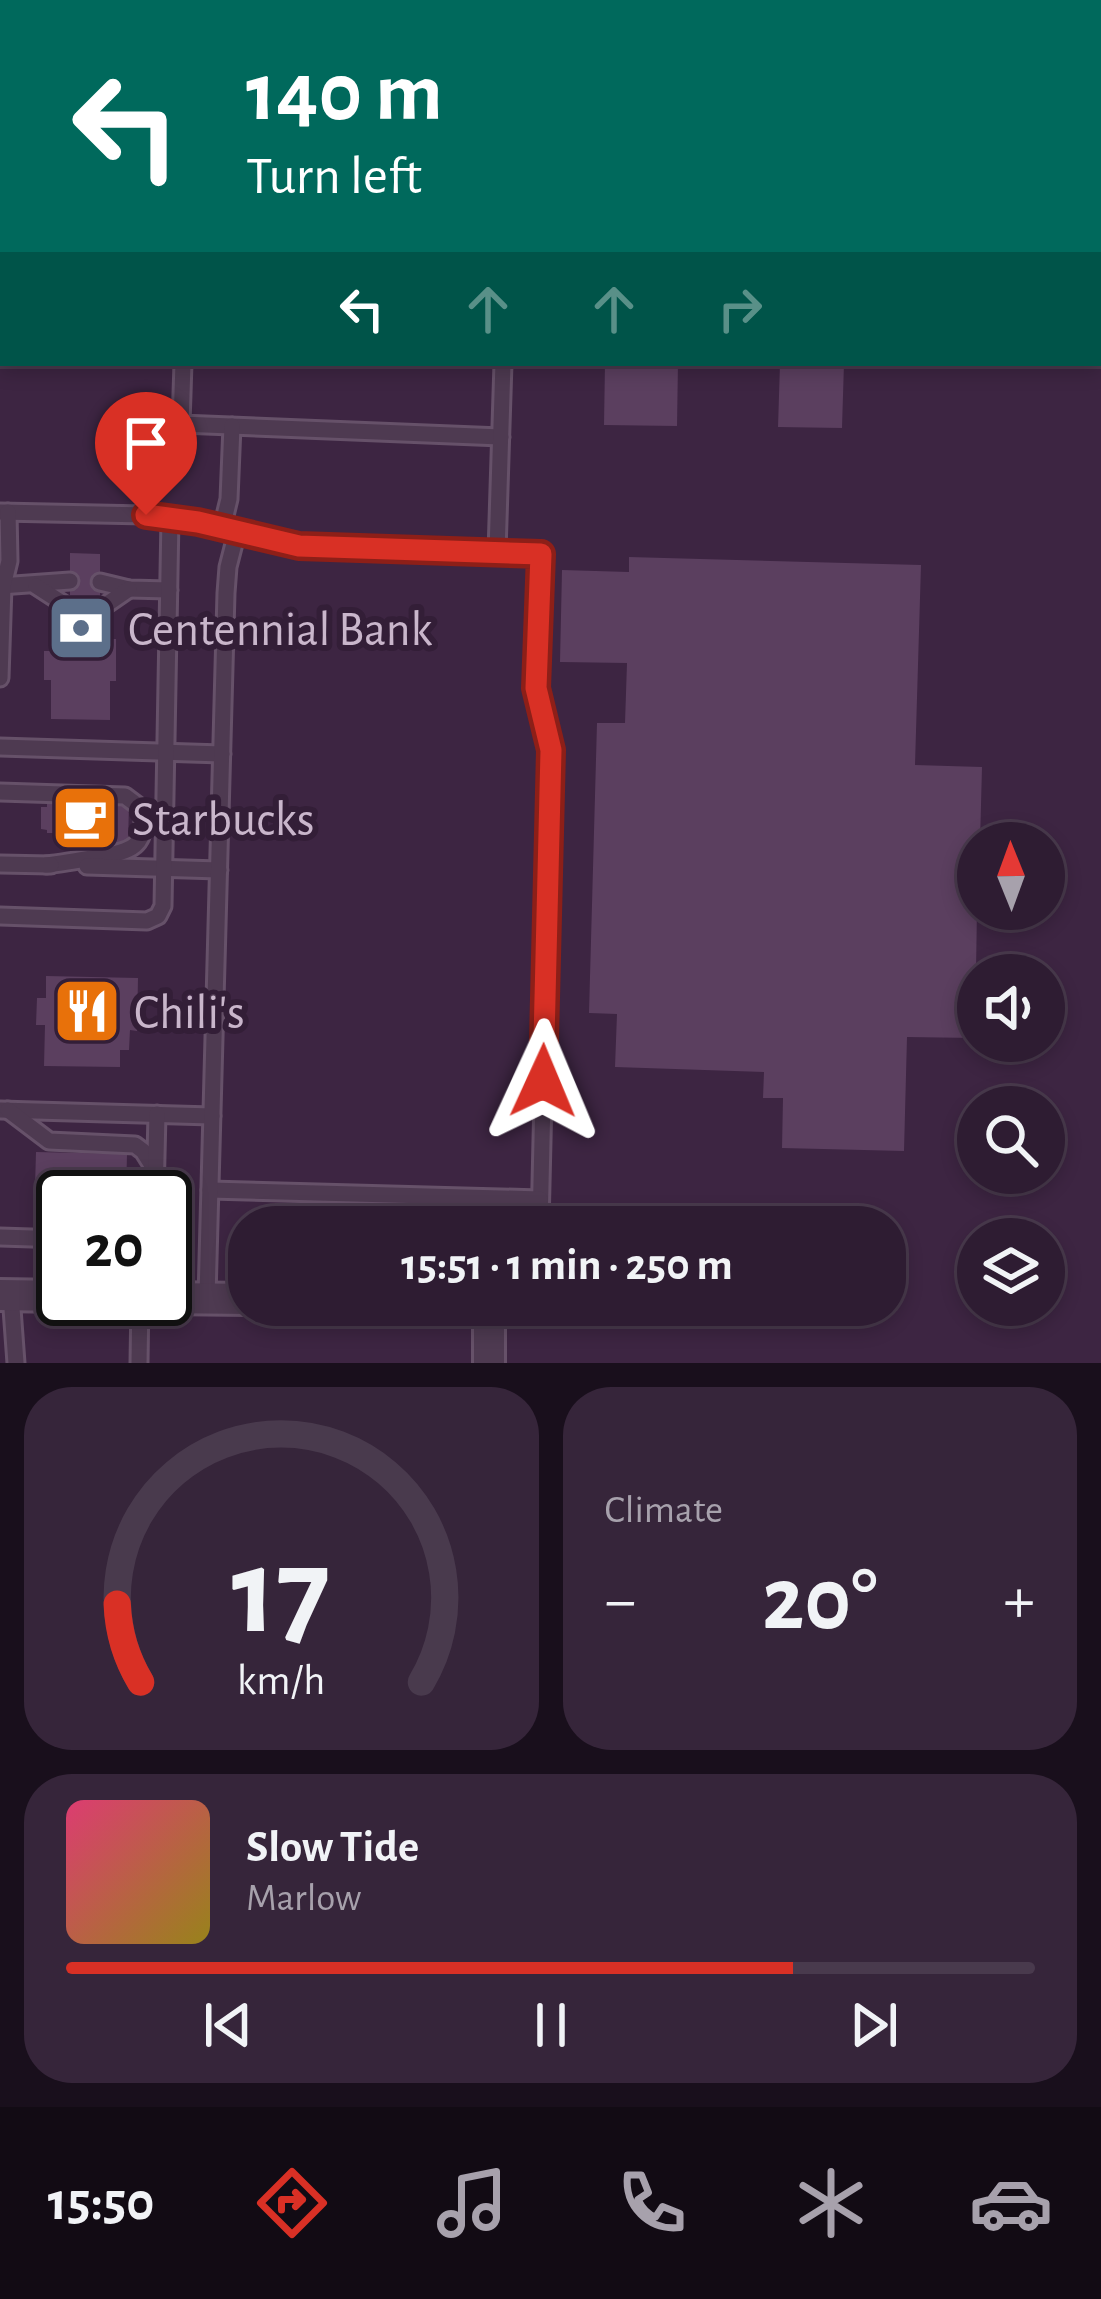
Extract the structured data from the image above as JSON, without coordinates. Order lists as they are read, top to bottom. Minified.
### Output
{"places":{"bank":["Centennial Bank"],"cafe":["Starbucks"],"restaurant":["Chili's"]},"north":"top","page":{"turn":["140 m","Turn left"],"limit":"20","trip":"15:51 · 1 min · 250 m","tile":"Climate","heat":["−","20°","+"],"song":["Slow Tide","Marlow"],"tabs":"15:50","gauge":["17","km/h"]}}
